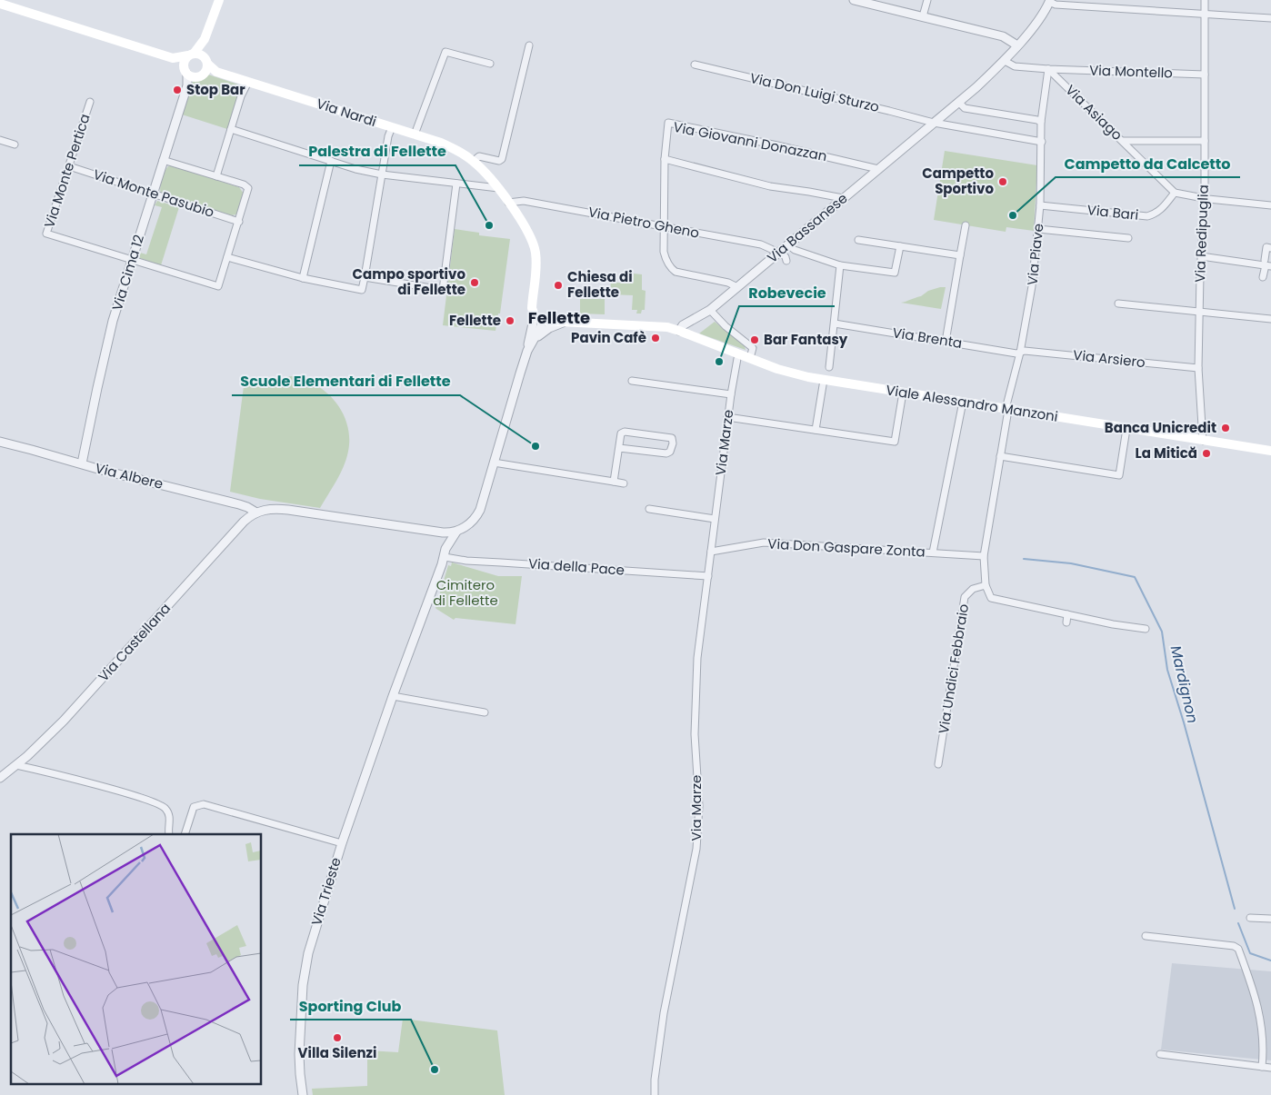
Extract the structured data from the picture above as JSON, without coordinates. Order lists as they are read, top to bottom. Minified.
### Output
{"streets":{"main road":["Via Nardi","Viale Alessandro Manzoni"],"street":["Via Montello","Via Don Luigi Sturzo","Via Asiago","Via Giovanni Donazzan","Via Monte Pertica","Via Monte Pasubio","Via Bari","Via Pietro Gheno","Via Bassanese","Via Redipuglia","Via Piave","Via Cima 12","Via Brenta","Via Arsiero","Via Marze","Via Albere","Via Don Gaspare Zonta","Via della Pace","Via Castellana","Via Undici Febbraio","Via Trieste"]},"crossings":[["Via Montello","Via Asiago"],["Via Montello","Via Bassanese"],["Via Montello","Via Redipuglia"],["Via Montello","Via Piave"],["Via Don Luigi Sturzo","Via Bassanese"],["Via Nardi","Via Pietro Gheno"],["Via Nardi","Viale Alessandro Manzoni"],["Via Asiago","Via Bari"],["Via Asiago","Via Piave"],["Via Giovanni Donazzan","Via Pietro Gheno"],["Via Giovanni Donazzan","Via Bassanese"],["Via Monte Pertica","Via Monte Pasubio"],["Via Monte Pertica","Via Cima 12"],["Via Monte Pasubio","Via Cima 12"],["Via Bari","Via Piave"],["Via Pietro Gheno","Via Bassanese"],["Via Bassanese","Viale Alessandro Manzoni"],["Via Redipuglia","Via Arsiero"],["Via Redipuglia","Viale Alessandro Manzoni"],["Via Piave","Via Brenta"],["Via Piave","Via Arsiero"],["Via Piave","Viale Alessandro Manzoni"],["Via Cima 12","Via Albere"],["Via Brenta","Via Arsiero"],["Viale Alessandro Manzoni","Via Marze"],["Via Marze","Via Don Gaspare Zonta"],["Via Marze","Via della Pace"],["Via Albere","Via Castellana"],["Via della Pace","Via Trieste"],["Via Castellana","Via Trieste"]],"districts":["Fellette"],"water":["Mardignon"],"parks":["Cimitero di Fellette"],"places":["Stop Bar","Campetto Sportivo","Campetto da Calcetto","Palestra di Fellette","Campo sportivo di Fellette","Chiesa di Fellette","Fellette","Pavin Cafè","Bar Fantasy","Robevecie","Banca Unicredit","Scuole Elementari di Fellette","La Mitică","Villa Silenzi","Sporting Club"]}
